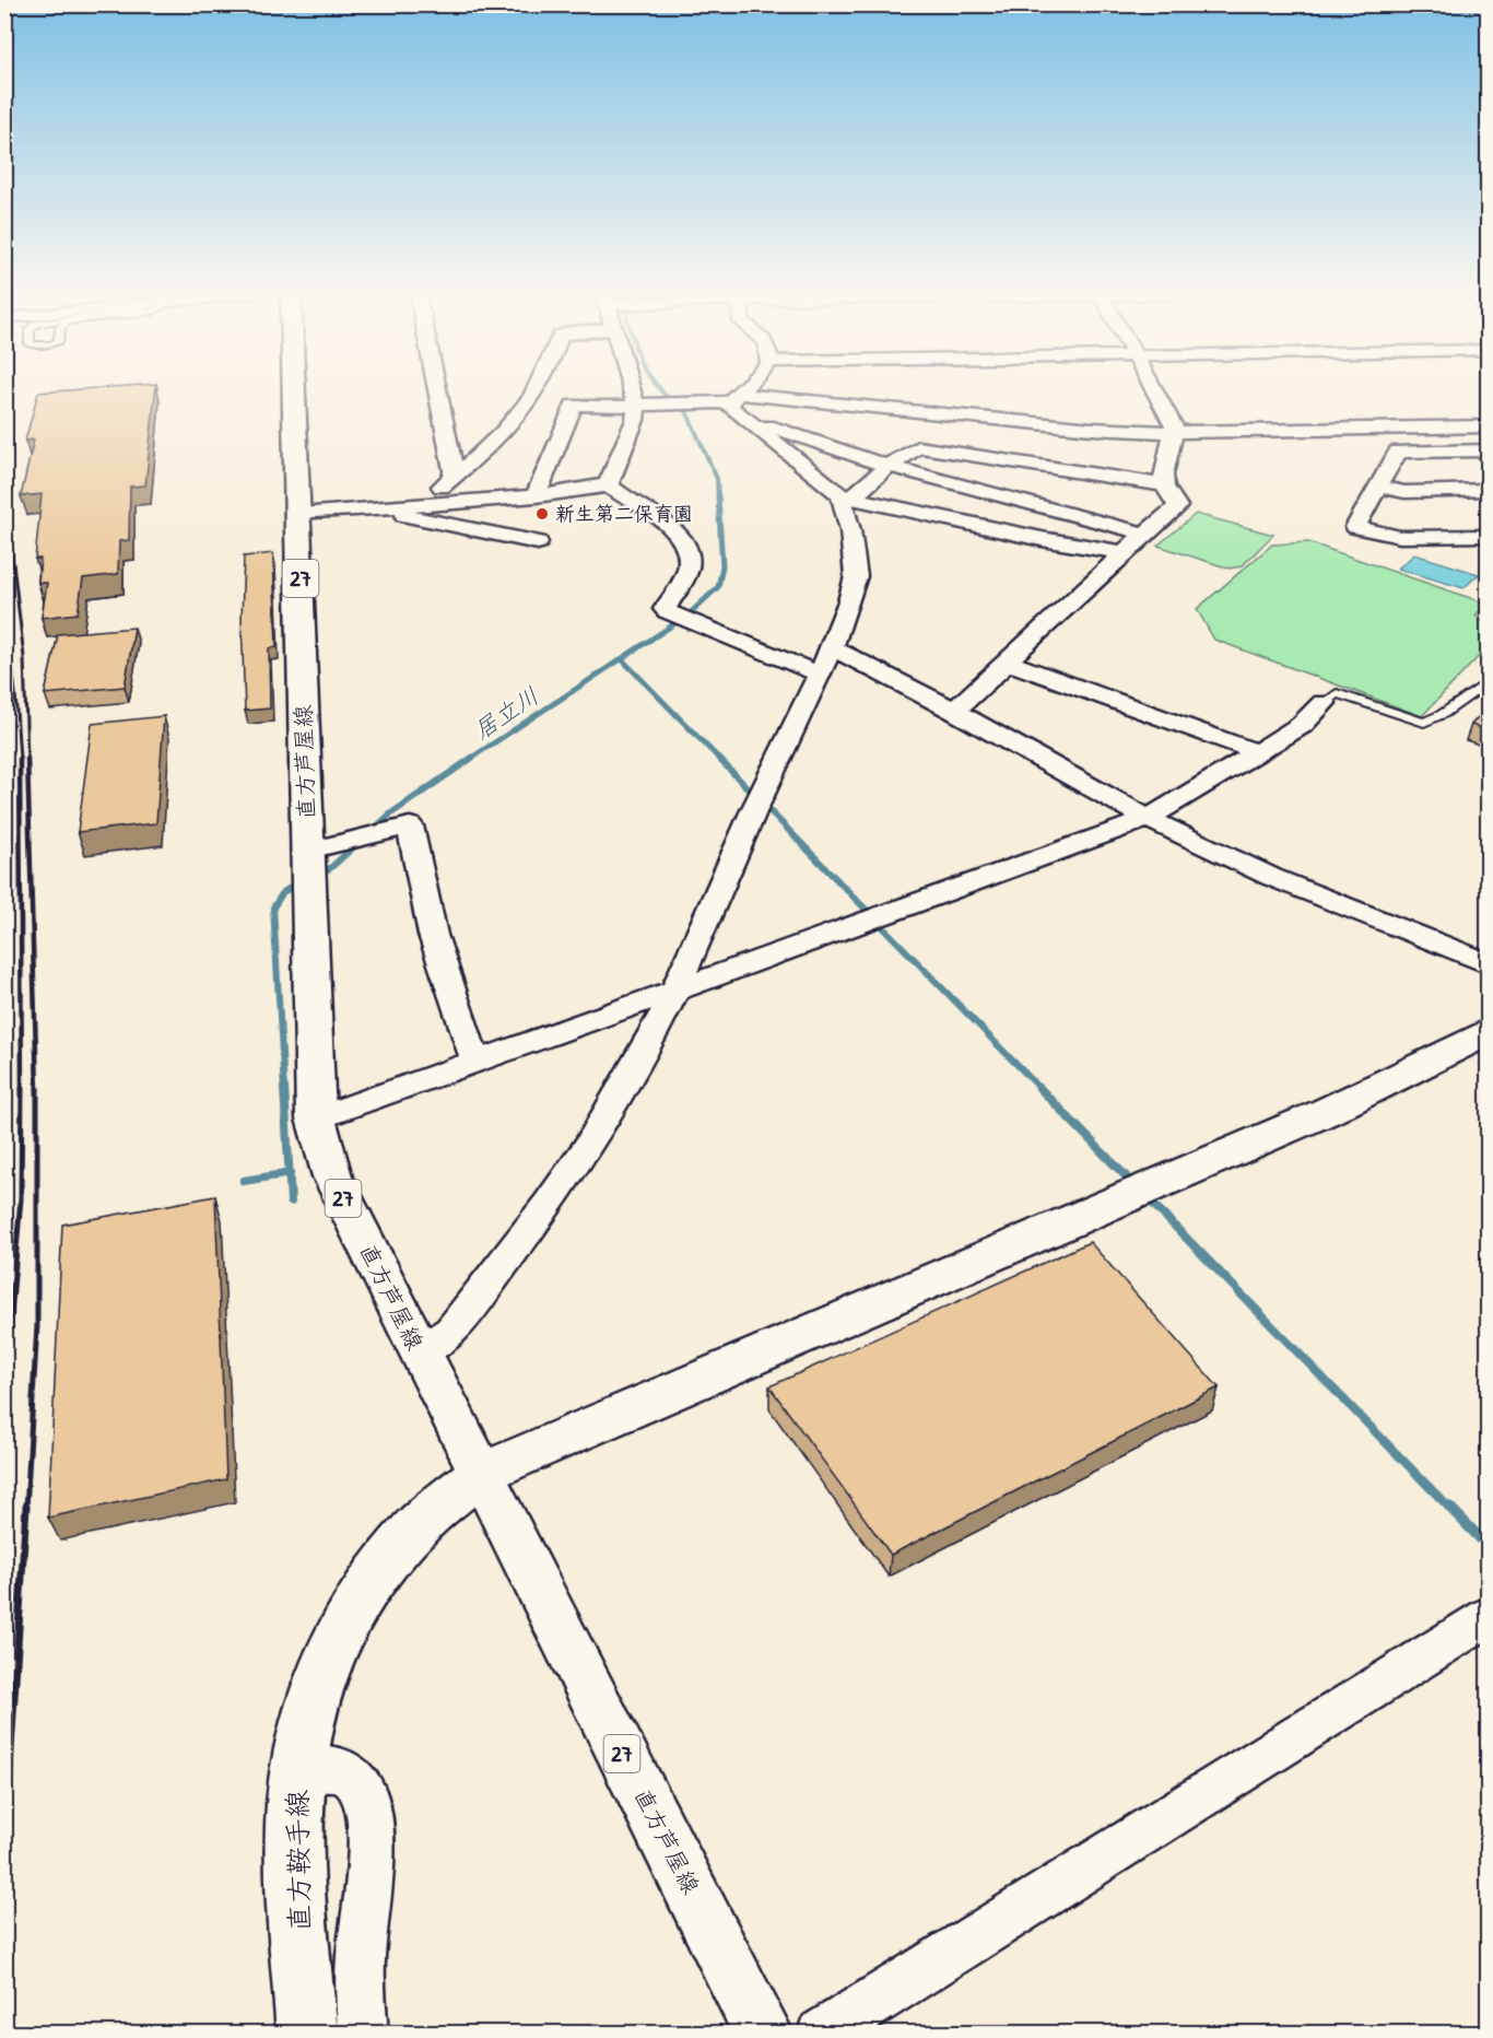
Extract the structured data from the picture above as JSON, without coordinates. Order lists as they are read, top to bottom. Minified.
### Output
{"streets":{"main road":["27","直方芦屋線","直方鞍手線"]},"crossings":[["直方芦屋線","直方鞍手線"]],"water":["居立川"],"places":["新生第二保育園"]}
